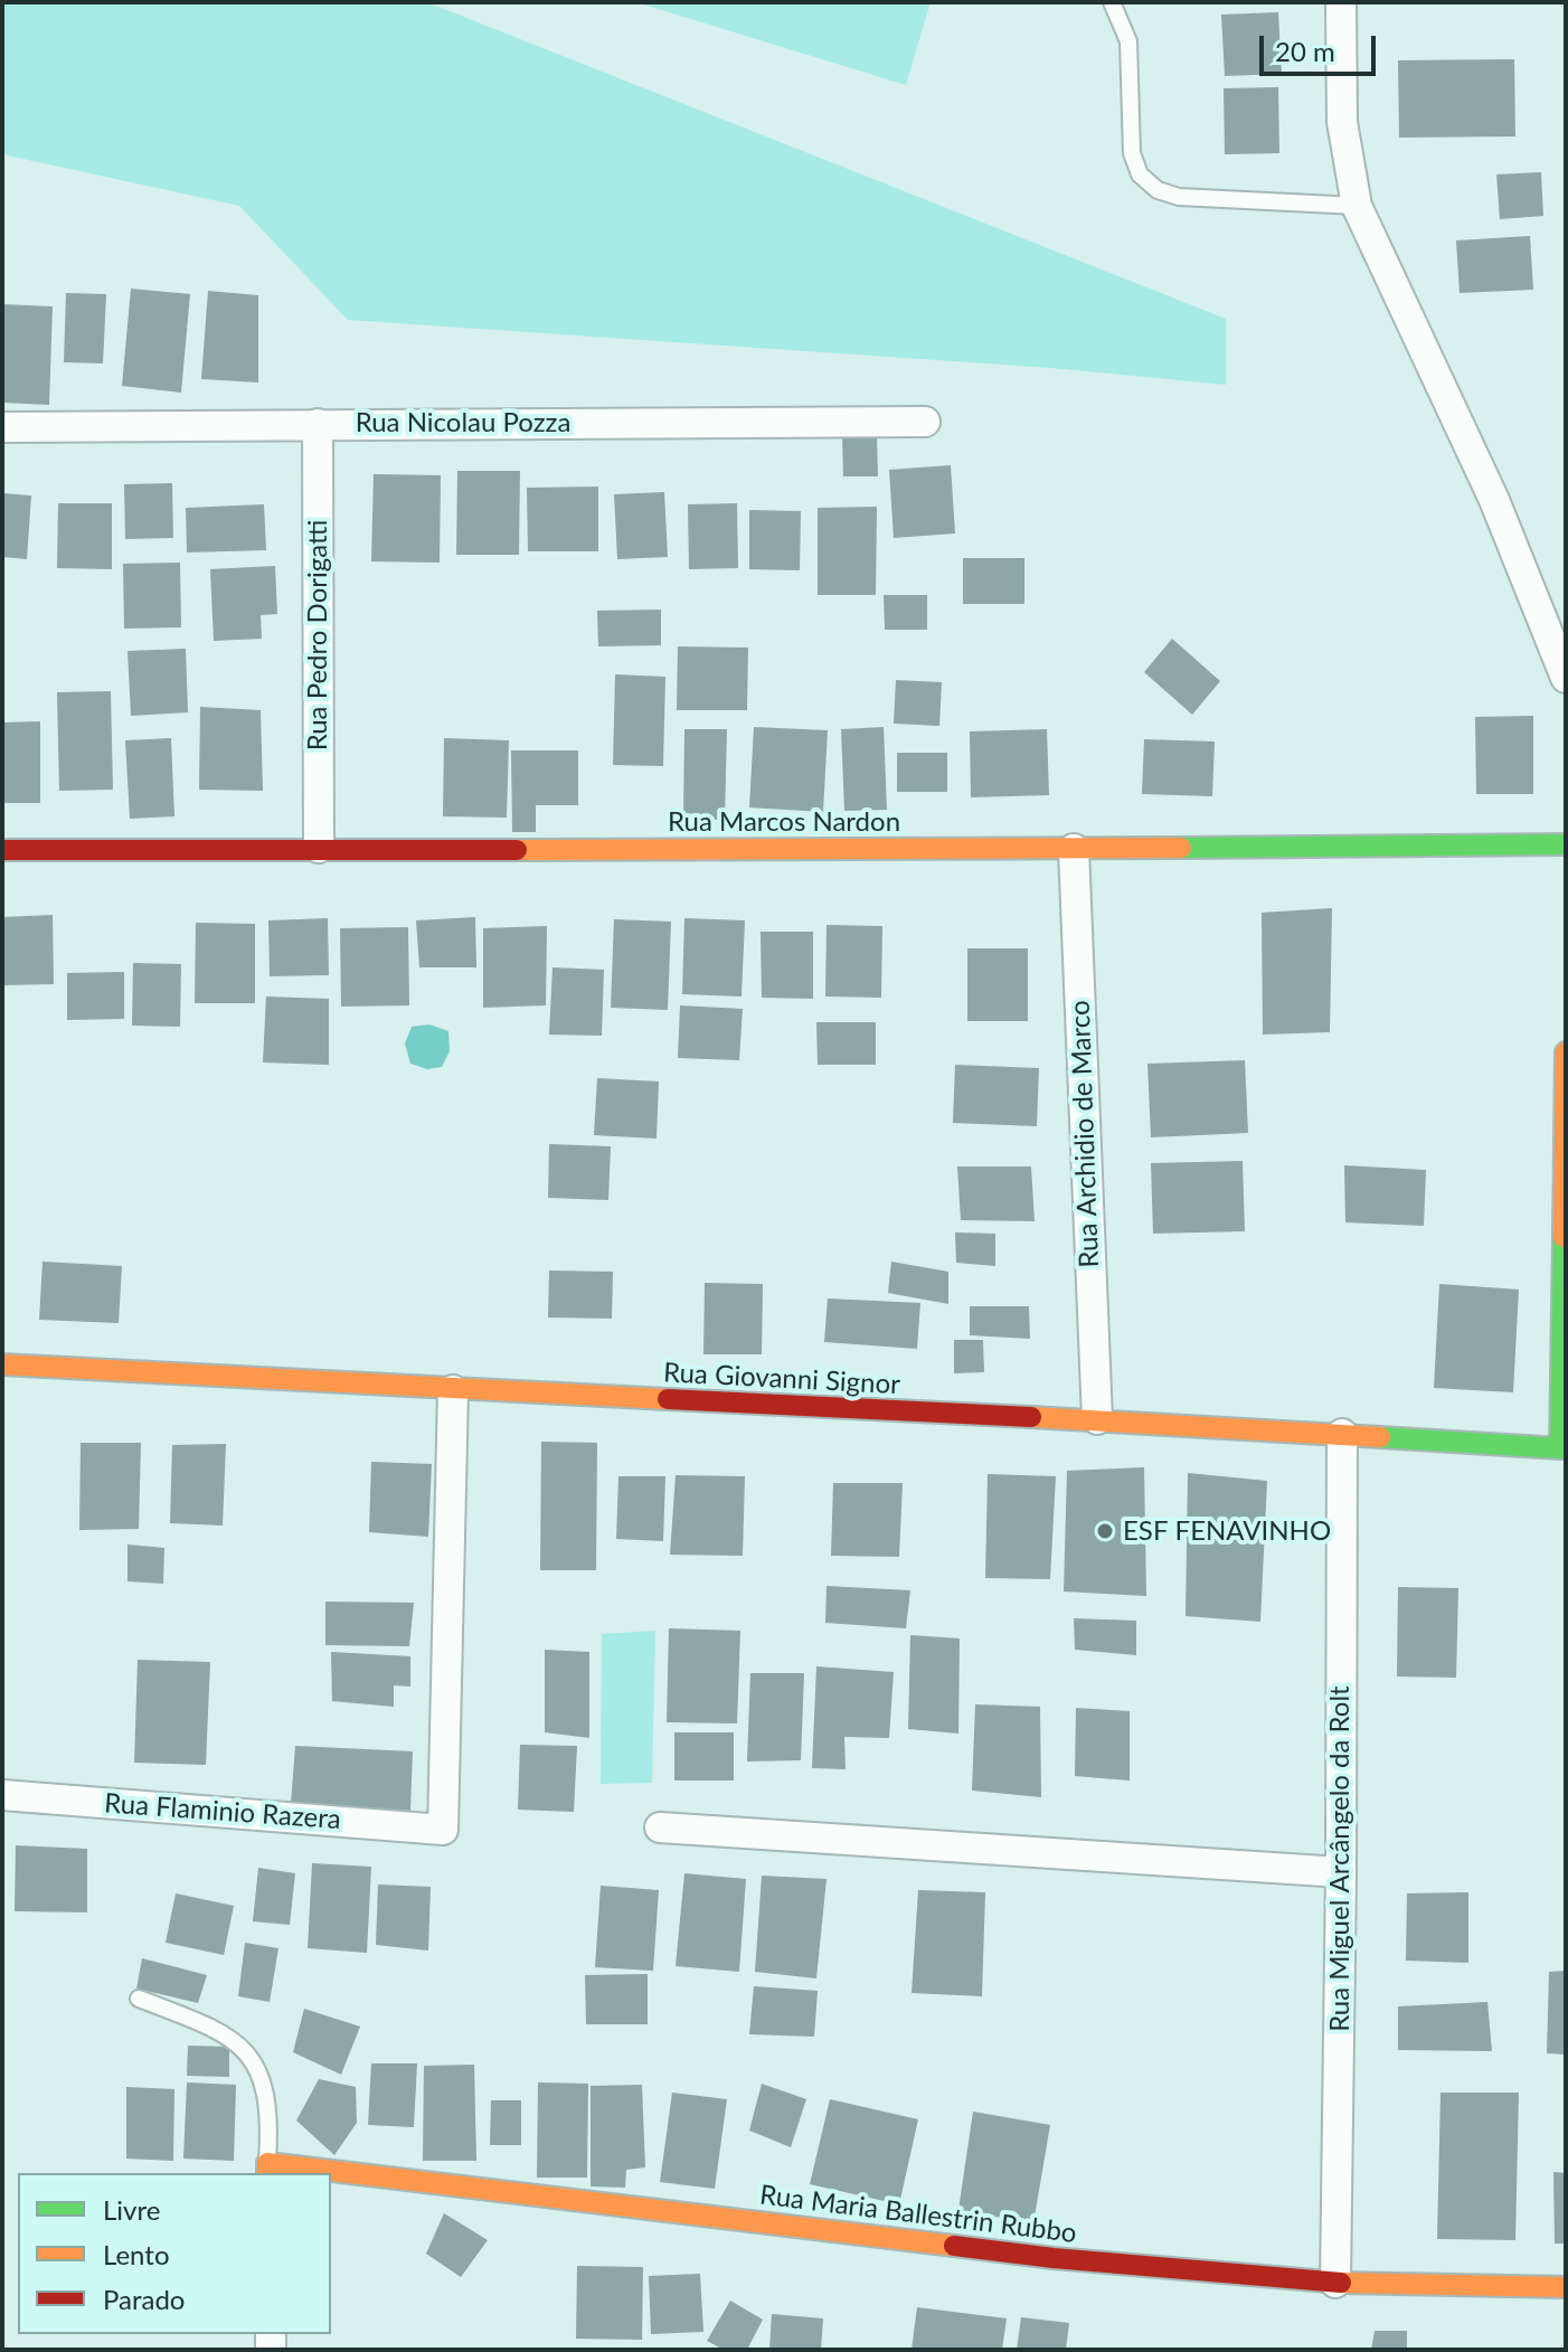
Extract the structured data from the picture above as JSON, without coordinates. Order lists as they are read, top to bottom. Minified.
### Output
{"streets":{"street":["Rua Nicolau Pozza","Rua Pedro Dorigatti","Rua Marcos Nardon","Rua Archidio de Marco","Rua Giovanni Signor","Rua Flaminio Razera","Rua Miguel Arcângelo da Rolt","Rua Maria Ballestrin Rubbo"]},"crossings":[["Rua Nicolau Pozza","Rua Pedro Dorigatti"],["Rua Pedro Dorigatti","Rua Marcos Nardon"],["Rua Marcos Nardon","Rua Archidio de Marco"],["Rua Archidio de Marco","Rua Giovanni Signor"],["Rua Giovanni Signor","Rua Flaminio Razera"],["Rua Giovanni Signor","Rua Miguel Arcângelo da Rolt"],["Rua Miguel Arcângelo da Rolt","Rua Maria Ballestrin Rubbo"]],"places":["ESF FENAVINHO"],"legend":["Livre","Lento","Parado"],"scale_bar":"20 m"}
